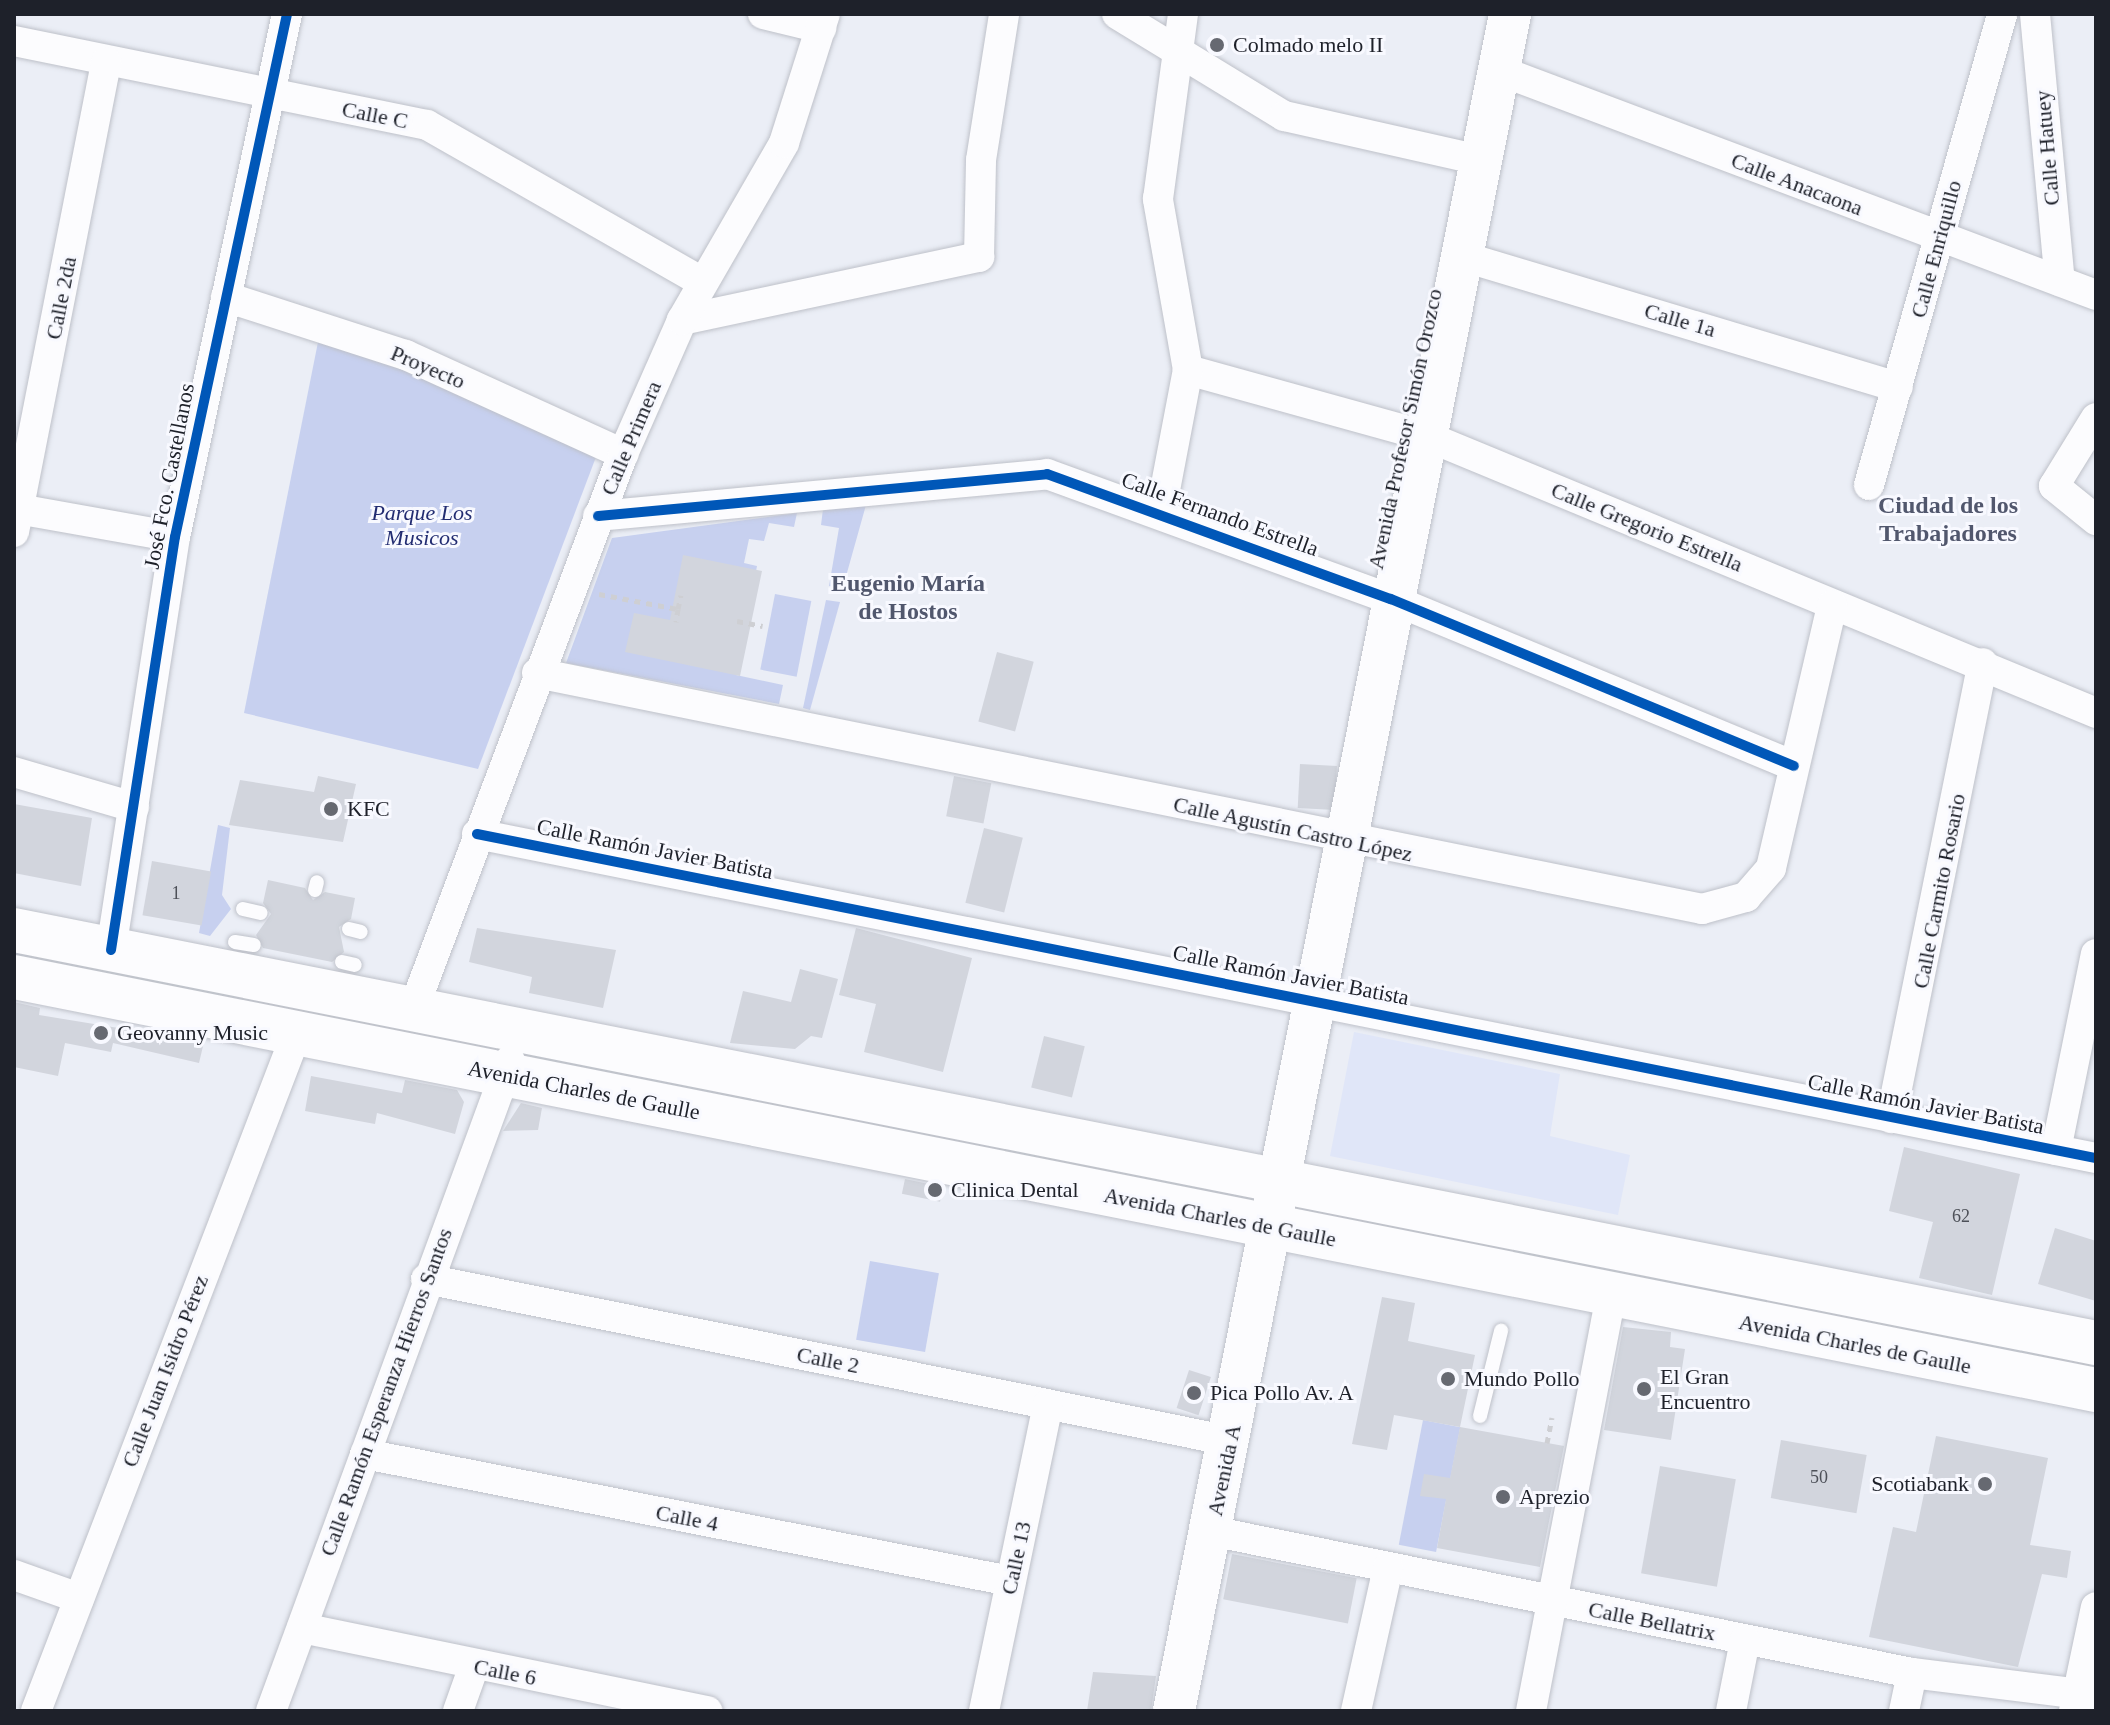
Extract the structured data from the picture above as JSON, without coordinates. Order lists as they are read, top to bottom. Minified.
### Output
{"streets":{"main road":["Avenida Profesor Simón Orozco","Avenida Charles de Gaulle","Avenida A"],"street":["Calle C","Calle Hatuey","Calle Anacaona","Calle Enriquillo","Calle 2da","Calle 1a","Proyecto","Calle Primera","José Fco. Castellanos","Calle Fernando Estrella","Calle Gregorio Estrella","Calle Agustín Castro López","Calle Ramón Javier Batista","Calle Carmito Rosario","Calle 2","Calle Juan Isidro Pérez","Calle Ramón Esperanza Hierros Santos","Calle 4","Calle 13","Calle Bellatrix","Calle 6"]},"crossings":[["Calle C","Calle 2da"],["Calle C","Calle Primera"],["Calle C","José Fco. Castellanos"],["Calle Hatuey","Calle Anacaona"],["Calle Anacaona","Calle Enriquillo"],["Calle Anacaona","Avenida Profesor Simón Orozco"],["Calle Enriquillo","Calle 1a"],["Calle 1a","Avenida Profesor Simón Orozco"],["Proyecto","Calle Primera"],["Proyecto","José Fco. Castellanos"],["Avenida Profesor Simón Orozco","Calle Fernando Estrella"],["Avenida Profesor Simón Orozco","Calle Gregorio Estrella"],["Avenida Profesor Simón Orozco","Calle Agustín Castro López"],["Avenida Profesor Simón Orozco","Calle Ramón Javier Batista"],["Avenida Profesor Simón Orozco","Avenida Charles de Gaulle"],["Avenida Profesor Simón Orozco","Avenida A"],["Calle Primera","Calle Fernando Estrella"],["Calle Primera","Calle Agustín Castro López"],["Calle Primera","Calle Ramón Javier Batista"],["Calle Primera","Avenida Charles de Gaulle"],["José Fco. Castellanos","Avenida Charles de Gaulle"],["Calle Fernando Estrella","Calle Agustín Castro López"],["Calle Gregorio Estrella","Calle Agustín Castro López"],["Calle Gregorio Estrella","Calle Carmito Rosario"],["Calle Ramón Javier Batista","Calle Carmito Rosario"],["Avenida Charles de Gaulle","Calle Juan Isidro Pérez"],["Avenida Charles de Gaulle","Calle Ramón Esperanza Hierros Santos"],["Avenida Charles de Gaulle","Avenida A"],["Calle 2","Calle Ramón Esperanza Hierros Santos"],["Calle 2","Avenida A"],["Calle 2","Calle 13"],["Calle Ramón Esperanza Hierros Santos","Calle 4"],["Calle Ramón Esperanza Hierros Santos","Calle 6"],["Avenida A","Calle Bellatrix"],["Calle 4","Calle 13"]],"districts":["Ciudad de los Trabajadores","Eugenio María de Hostos"],"parks":["Parque Los Musicos"],"places":["Colmado melo II","KFC","Geovanny Music","Clinica Dental","Mundo Pollo","El Gran Encuentro","Pica Pollo Av. A","Scotiabank","Aprezio"],"house_numbers":["1","62","50"]}
